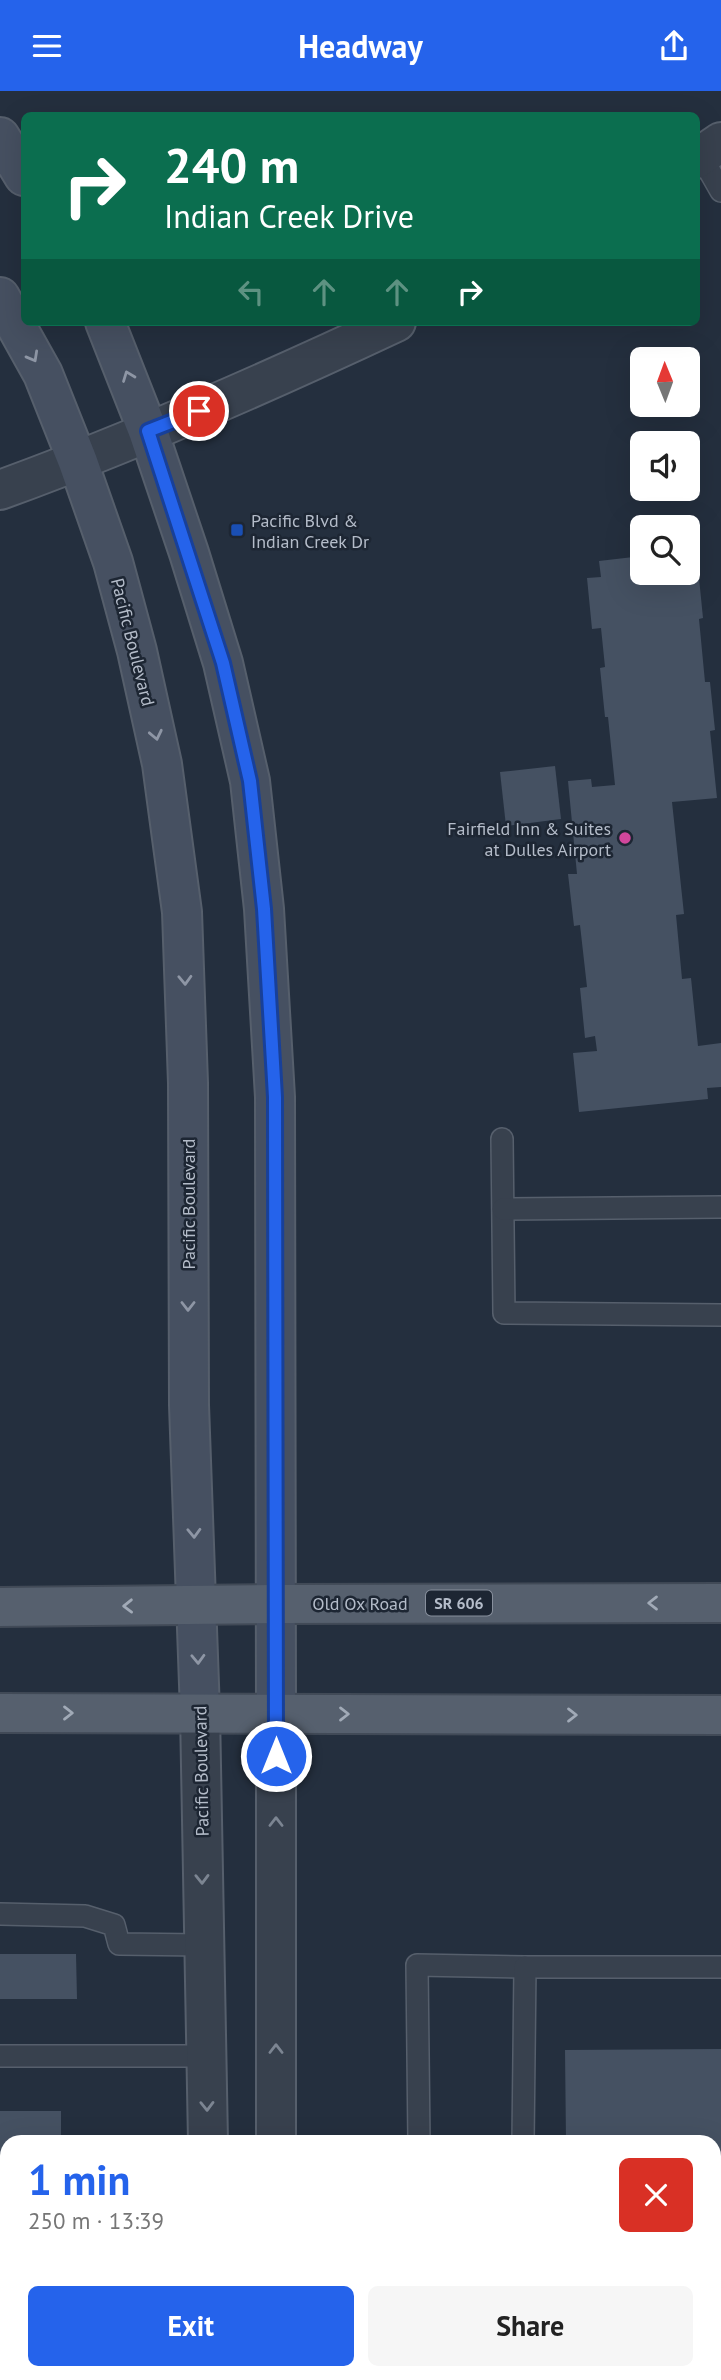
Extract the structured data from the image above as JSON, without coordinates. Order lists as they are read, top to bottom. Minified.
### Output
{"streets":{"main road":["Pacific Boulevard","Old Ox Road","SR 606"]},"crossings":[["Pacific Boulevard","Old Ox Road"]],"places":{"transit":["Pacific Blvd & Indian Creek Dr"],"other":["Fairfield Inn & Suites at Dulles Airport"]},"north":"top","page":{"header":"Headway","turn":["240 m","Indian Creek Drive"],"heading":["1 min","250 m · 13:39"],"buttons":["Exit","Share"]}}
